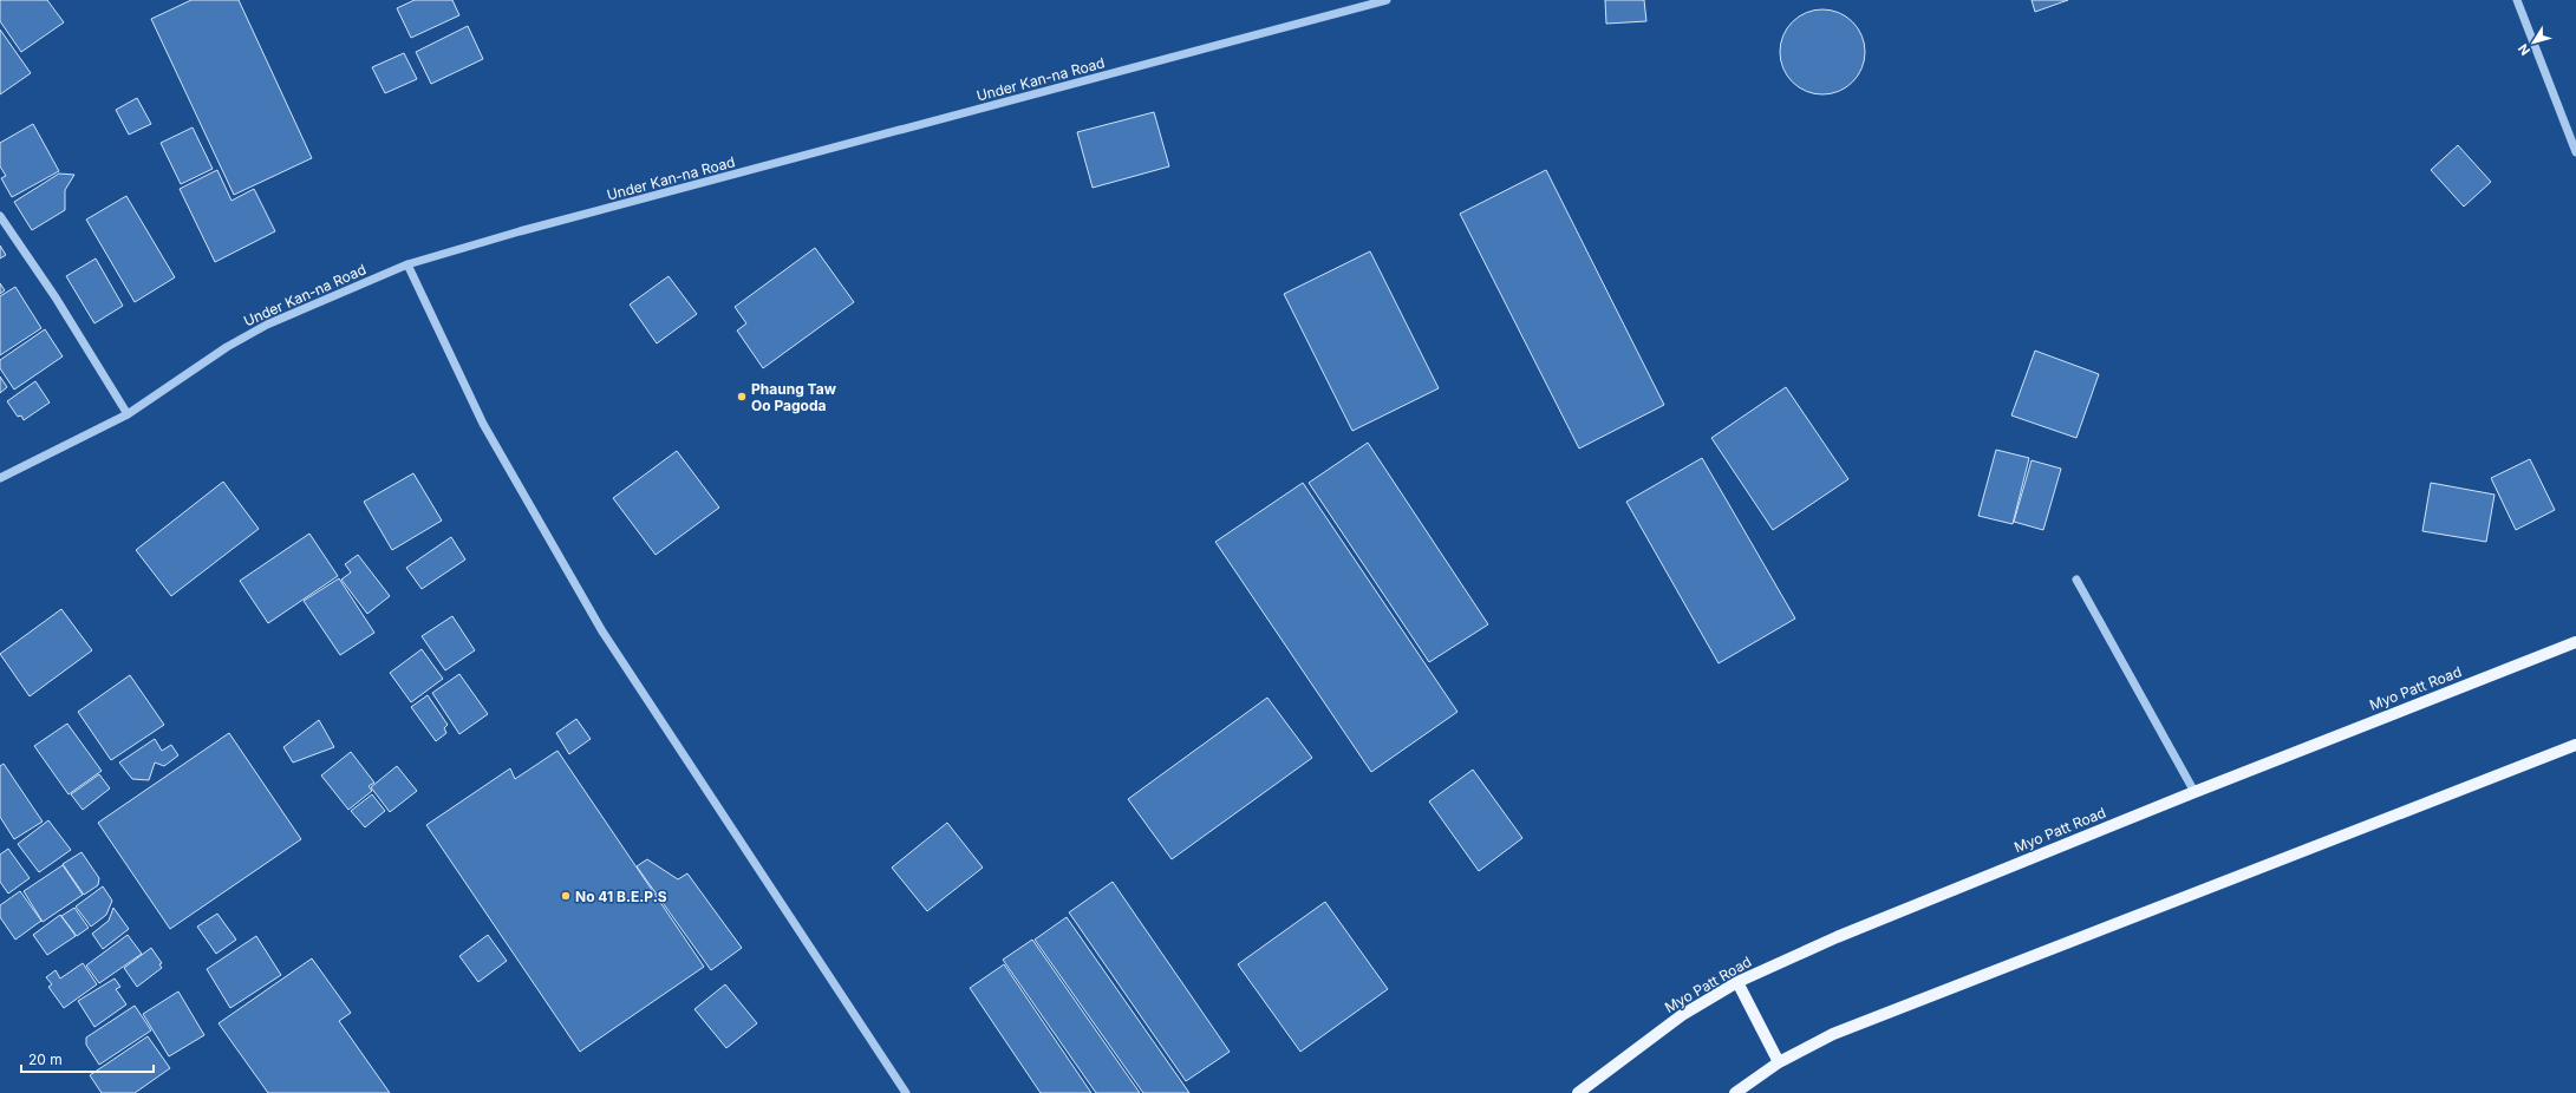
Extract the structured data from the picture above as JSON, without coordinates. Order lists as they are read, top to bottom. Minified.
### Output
{"streets":{"main road":["Myo Patt Road"],"street":["Under Kan-na Road"]},"places":["Phaung Taw Oo Pagoda","No 41 B.E.P.S"],"scale_bar":"20 m","north":"bottom left"}
